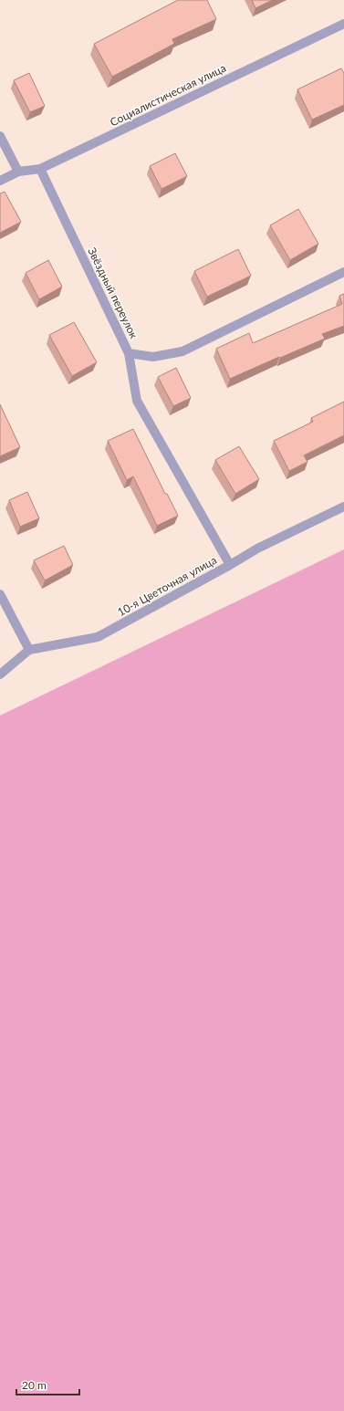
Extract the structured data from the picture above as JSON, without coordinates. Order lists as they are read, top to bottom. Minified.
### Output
{"streets":{"lane":["Социалистическая улица","Звёздный переулок","10-я Цветочная улица"]},"crossings":[["Социалистическая улица","Звёздный переулок"]],"scale_bar":"20 m"}
